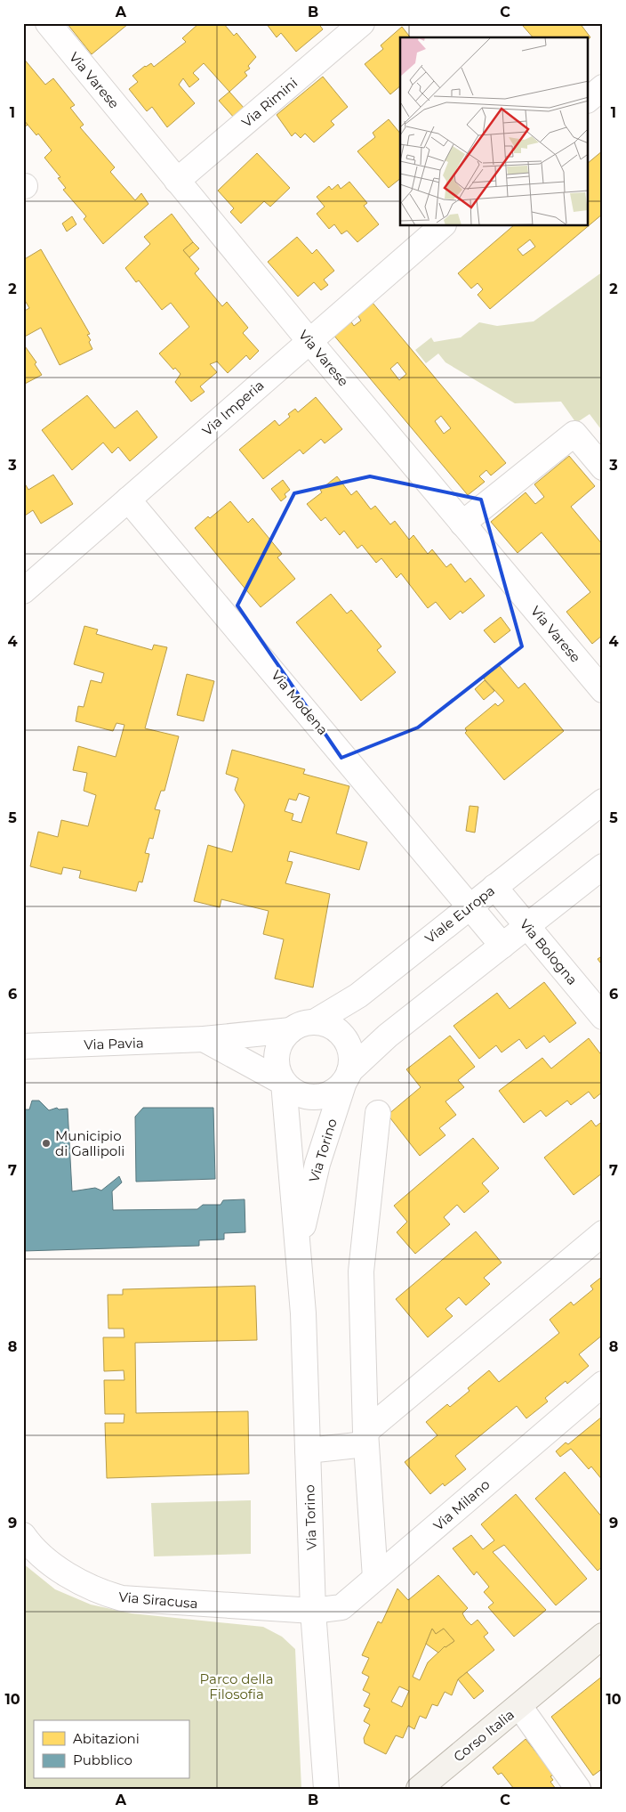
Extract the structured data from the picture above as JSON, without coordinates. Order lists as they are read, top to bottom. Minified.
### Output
{"streets":{"main road":["Corso Italia"],"street":["Via Varese","Via Rimini","Via Imperia","Via Modena","Viale Europa","Via Bologna","Via Pavia","Via Torino","Via Milano","Via Siracusa"]},"crossings":[["Via Varese","Via Rimini"],["Via Varese","Via Imperia"],["Via Imperia","Via Modena"],["Via Modena","Viale Europa"],["Viale Europa","Via Bologna"],["Viale Europa","Via Pavia"],["Viale Europa","Via Torino"],["Via Pavia","Via Torino"],["Via Torino","Via Milano"],["Via Torino","Via Siracusa"],["Via Milano","Via Siracusa"]],"parks":["Parco della Filosofia"],"places":["Municipio di Gallipoli"],"legend":["Abitazioni","Pubblico"],"grid":{"columns":["A","B","C"],"rows":["1","2","3","4","5","6","7","8","9","10"]}}
